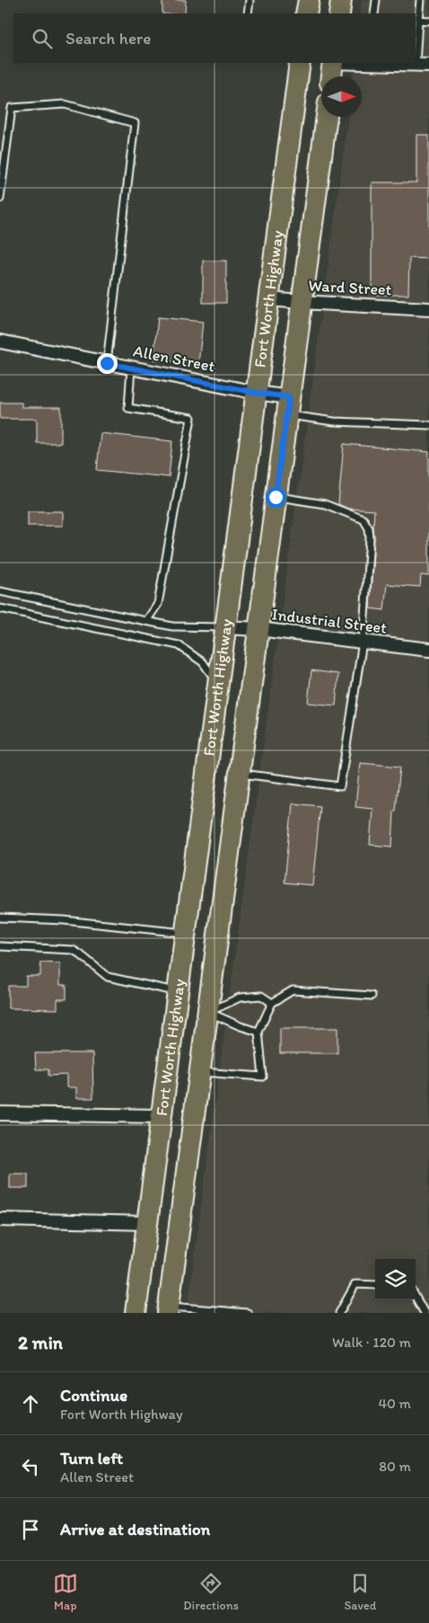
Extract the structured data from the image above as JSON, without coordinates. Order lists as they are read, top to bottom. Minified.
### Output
{"streets":{"main road":["Fort Worth Highway"],"street":["Ward Street","Allen Street","Industrial Street"]},"crossings":[["Ward Street","Fort Worth Highway"],["Fort Worth Highway","Allen Street"],["Fort Worth Highway","Industrial Street"]],"north":"right","page":{"search":"Search here","heading":["2 min","Walk · 120 m"],"list":[["Continue","Fort Worth Highway","40 m"],["Turn left","Allen Street","80 m"],"Arrive at destination"],"nav":["Map","Directions","Saved"]}}
